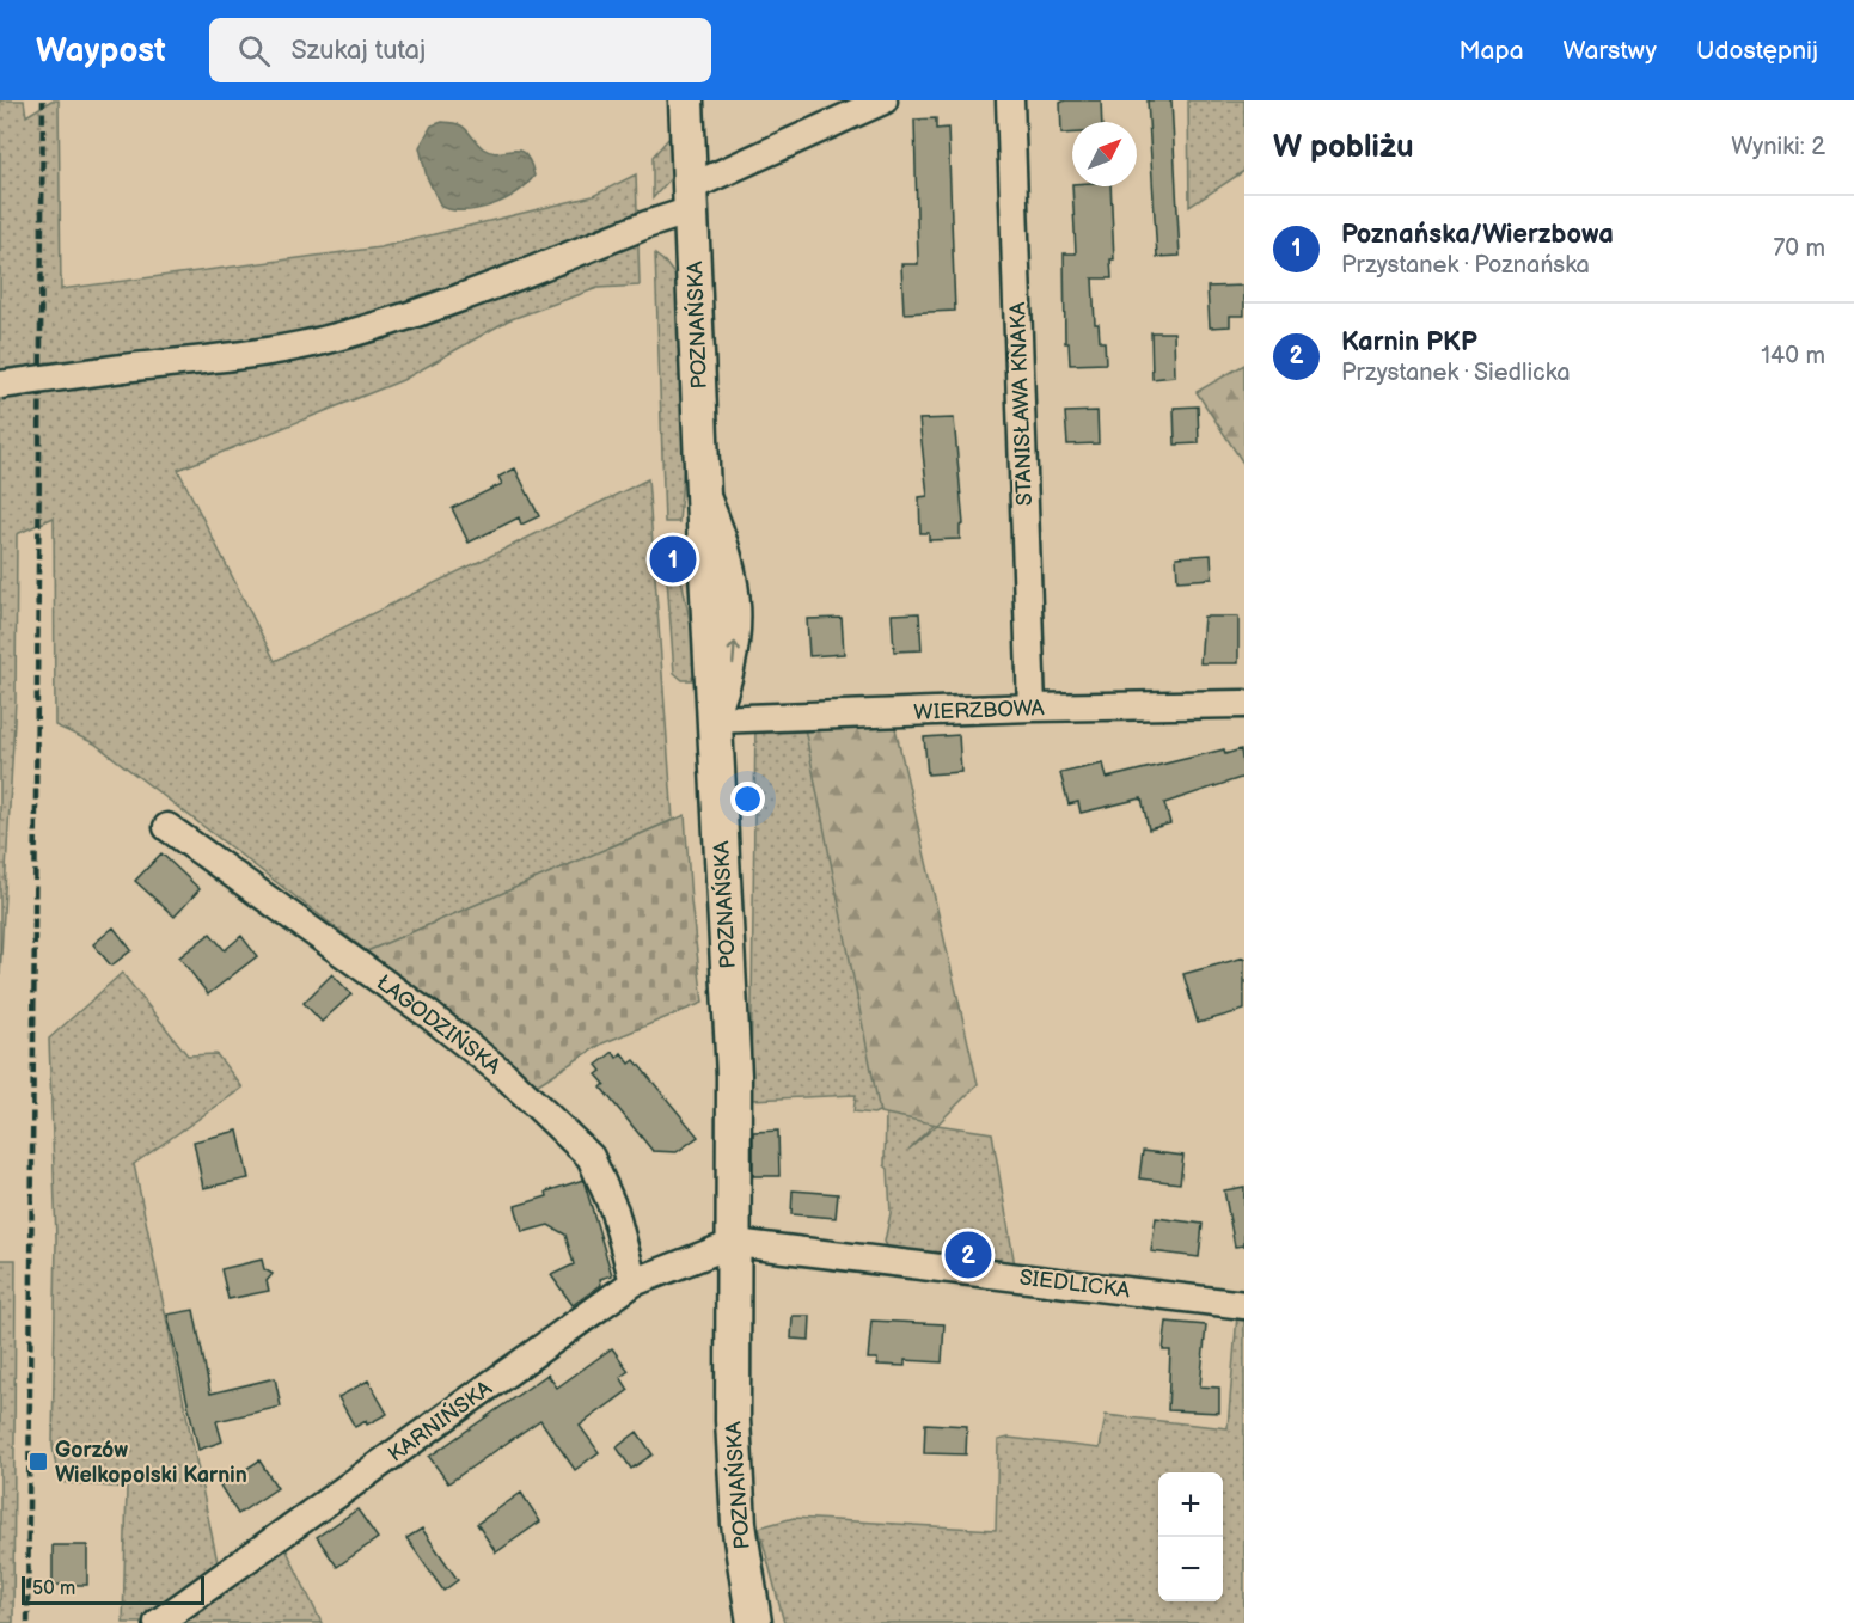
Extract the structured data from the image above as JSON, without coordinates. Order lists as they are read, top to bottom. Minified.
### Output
{"streets":{"main road":["POZNAŃSKA"],"street":["STANISŁAWA KNAKA","WIERZBOWA","ŁAGODZIŃSKA","SIEDLICKA","KARNIŃSKA"]},"crossings":[["POZNAŃSKA","WIERZBOWA"],["POZNAŃSKA","SIEDLICKA"],["POZNAŃSKA","KARNIŃSKA"],["STANISŁAWA KNAKA","WIERZBOWA"],["ŁAGODZIŃSKA","KARNIŃSKA"],["SIEDLICKA","KARNIŃSKA"]],"places":{"transit":["Gorzów Wielkopolski Karnin"]},"scale_bar":"50 m","north":"top right","page":{"header":"Waypost","search":"Szukaj tutaj","nav":["Mapa","Warstwy","Udostępnij"],"heading":["W pobliżu","Wyniki: 2"],"list":[{"mark":"1","name":"Poznańska/Wierzbowa","note":"Przystanek · Poznańska","value":"70 m"},{"mark":"2","name":"Karnin PKP","note":"Przystanek · Siedlicka","value":"140 m"}],"pins":["1","2"],"map_buttons":["+","−"],"scale":"50 m"}}
